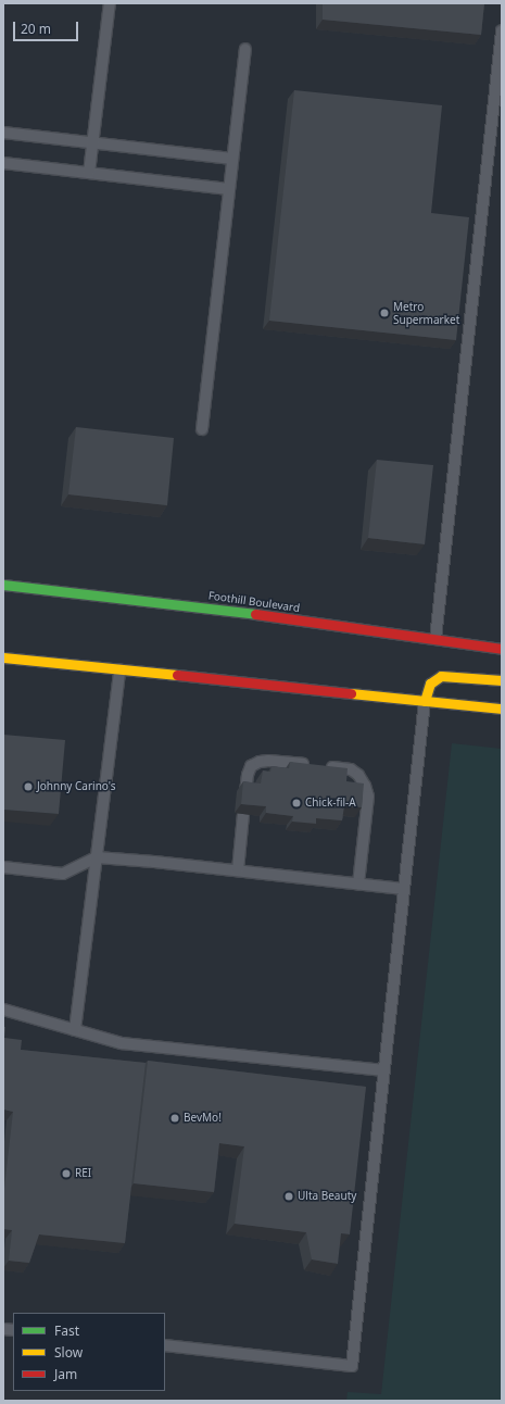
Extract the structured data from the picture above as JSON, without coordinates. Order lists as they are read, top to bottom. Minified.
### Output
{"streets":{"main road":["Foothill Boulevard"]},"places":["Metro Supermarket","Johnny Carino's","Chick-fil-A","BevMo!","REI","Ulta Beauty"],"legend":["Fast","Slow","Jam"],"scale_bar":"20 m"}
